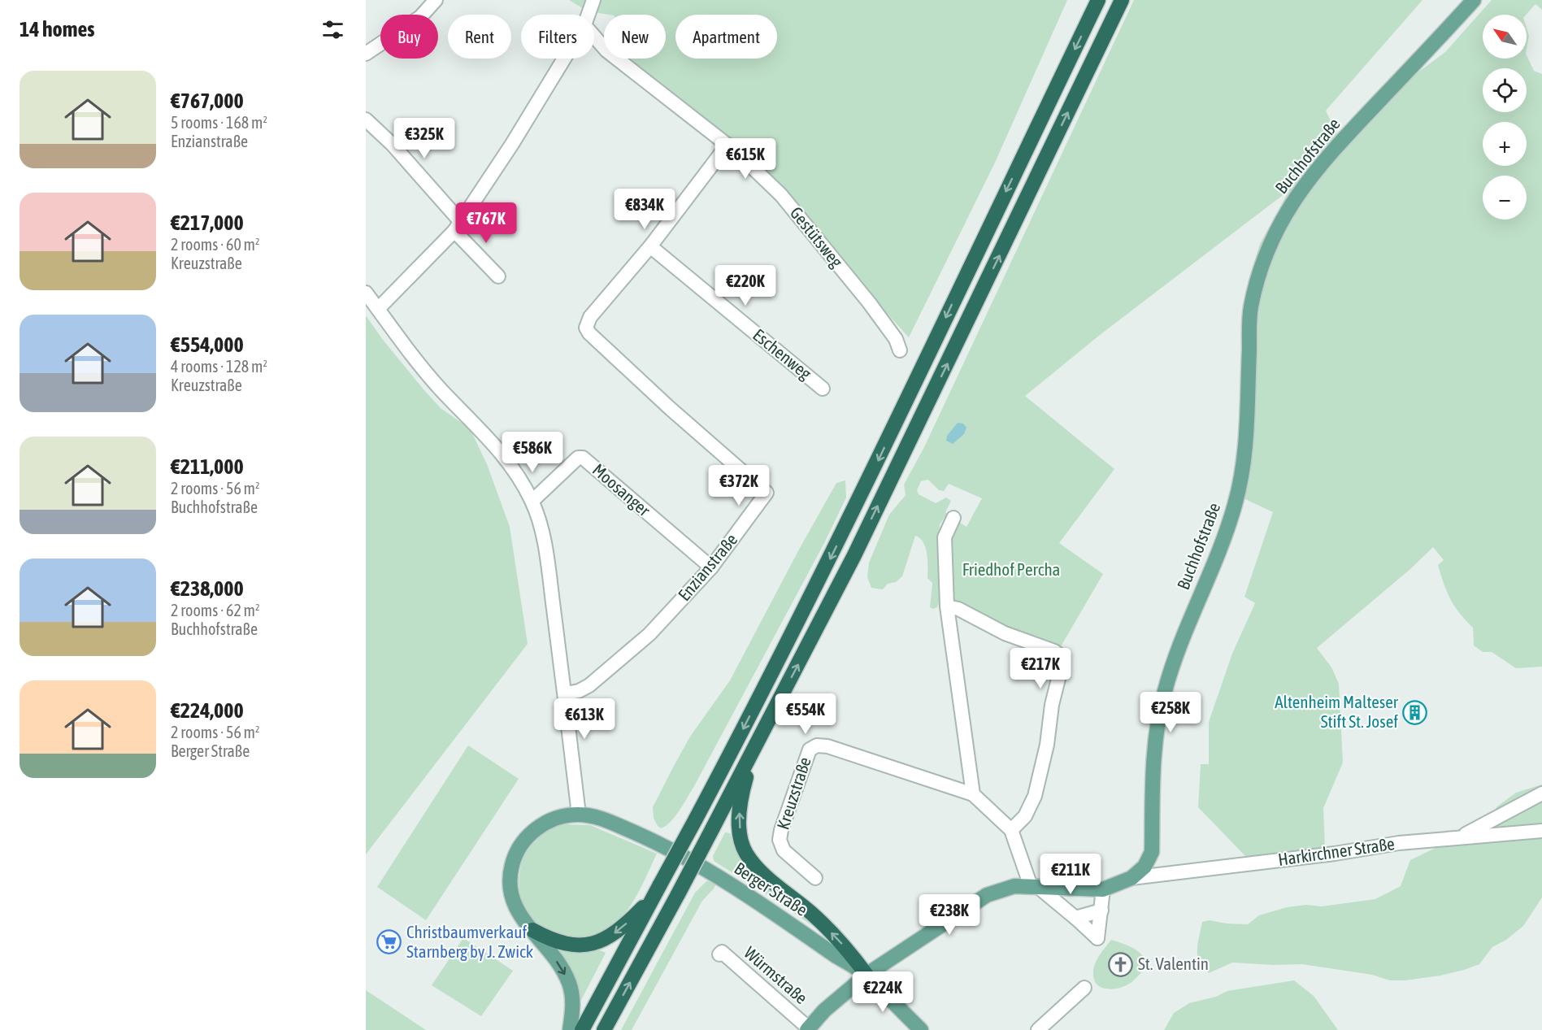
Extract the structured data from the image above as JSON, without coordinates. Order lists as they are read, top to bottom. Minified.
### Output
{"streets":{"main road":["Buchhofstraße","Berger Straße","Würmstraße"],"street":["Gestütsweg","Eschenweg","Moosanger","Enzianstraße","Kreuzstraße","Harkirchner Straße"]},"crossings":[["Buchhofstraße","Kreuzstraße"],["Buchhofstraße","Harkirchner Straße"],["Buchhofstraße","Berger Straße"],["Buchhofstraße","Würmstraße"],["Eschenweg","Enzianstraße"],["Moosanger","Enzianstraße"],["Berger Straße","Würmstraße"]],"parks":["Friedhof Percha"],"places":{"building":["Altenheim Malteser Stift St. Josef"],"supermarket":["Christbaumverkauf Starnberg by J. Zwick"],"church":["St. Valentin"]},"north":"top left","page":{"heading":"14 homes","map_buttons":["+","−"],"chip":["Buy","Rent","Filters","New","Apartment"],"list":[{"name":"€767,000","note":"5 rooms · 168 m² · Enzianstraße"},{"name":"€217,000","note":"2 rooms · 60 m² · Kreuzstraße"},{"name":"€554,000","note":"4 rooms · 128 m² · Kreuzstraße"},{"name":"€211,000","note":"2 rooms · 56 m² · Buchhofstraße"},{"name":"€238,000","note":"2 rooms · 62 m² · Buchhofstraße"},{"name":"€224,000","note":"2 rooms · 56 m² · Berger Straße"}],"price":["€325K","€615K","€834K","€767K","€220K","€586K","€372K","€217K","€258K","€554K","€613K","€211K","€238K","€224K"]}}
